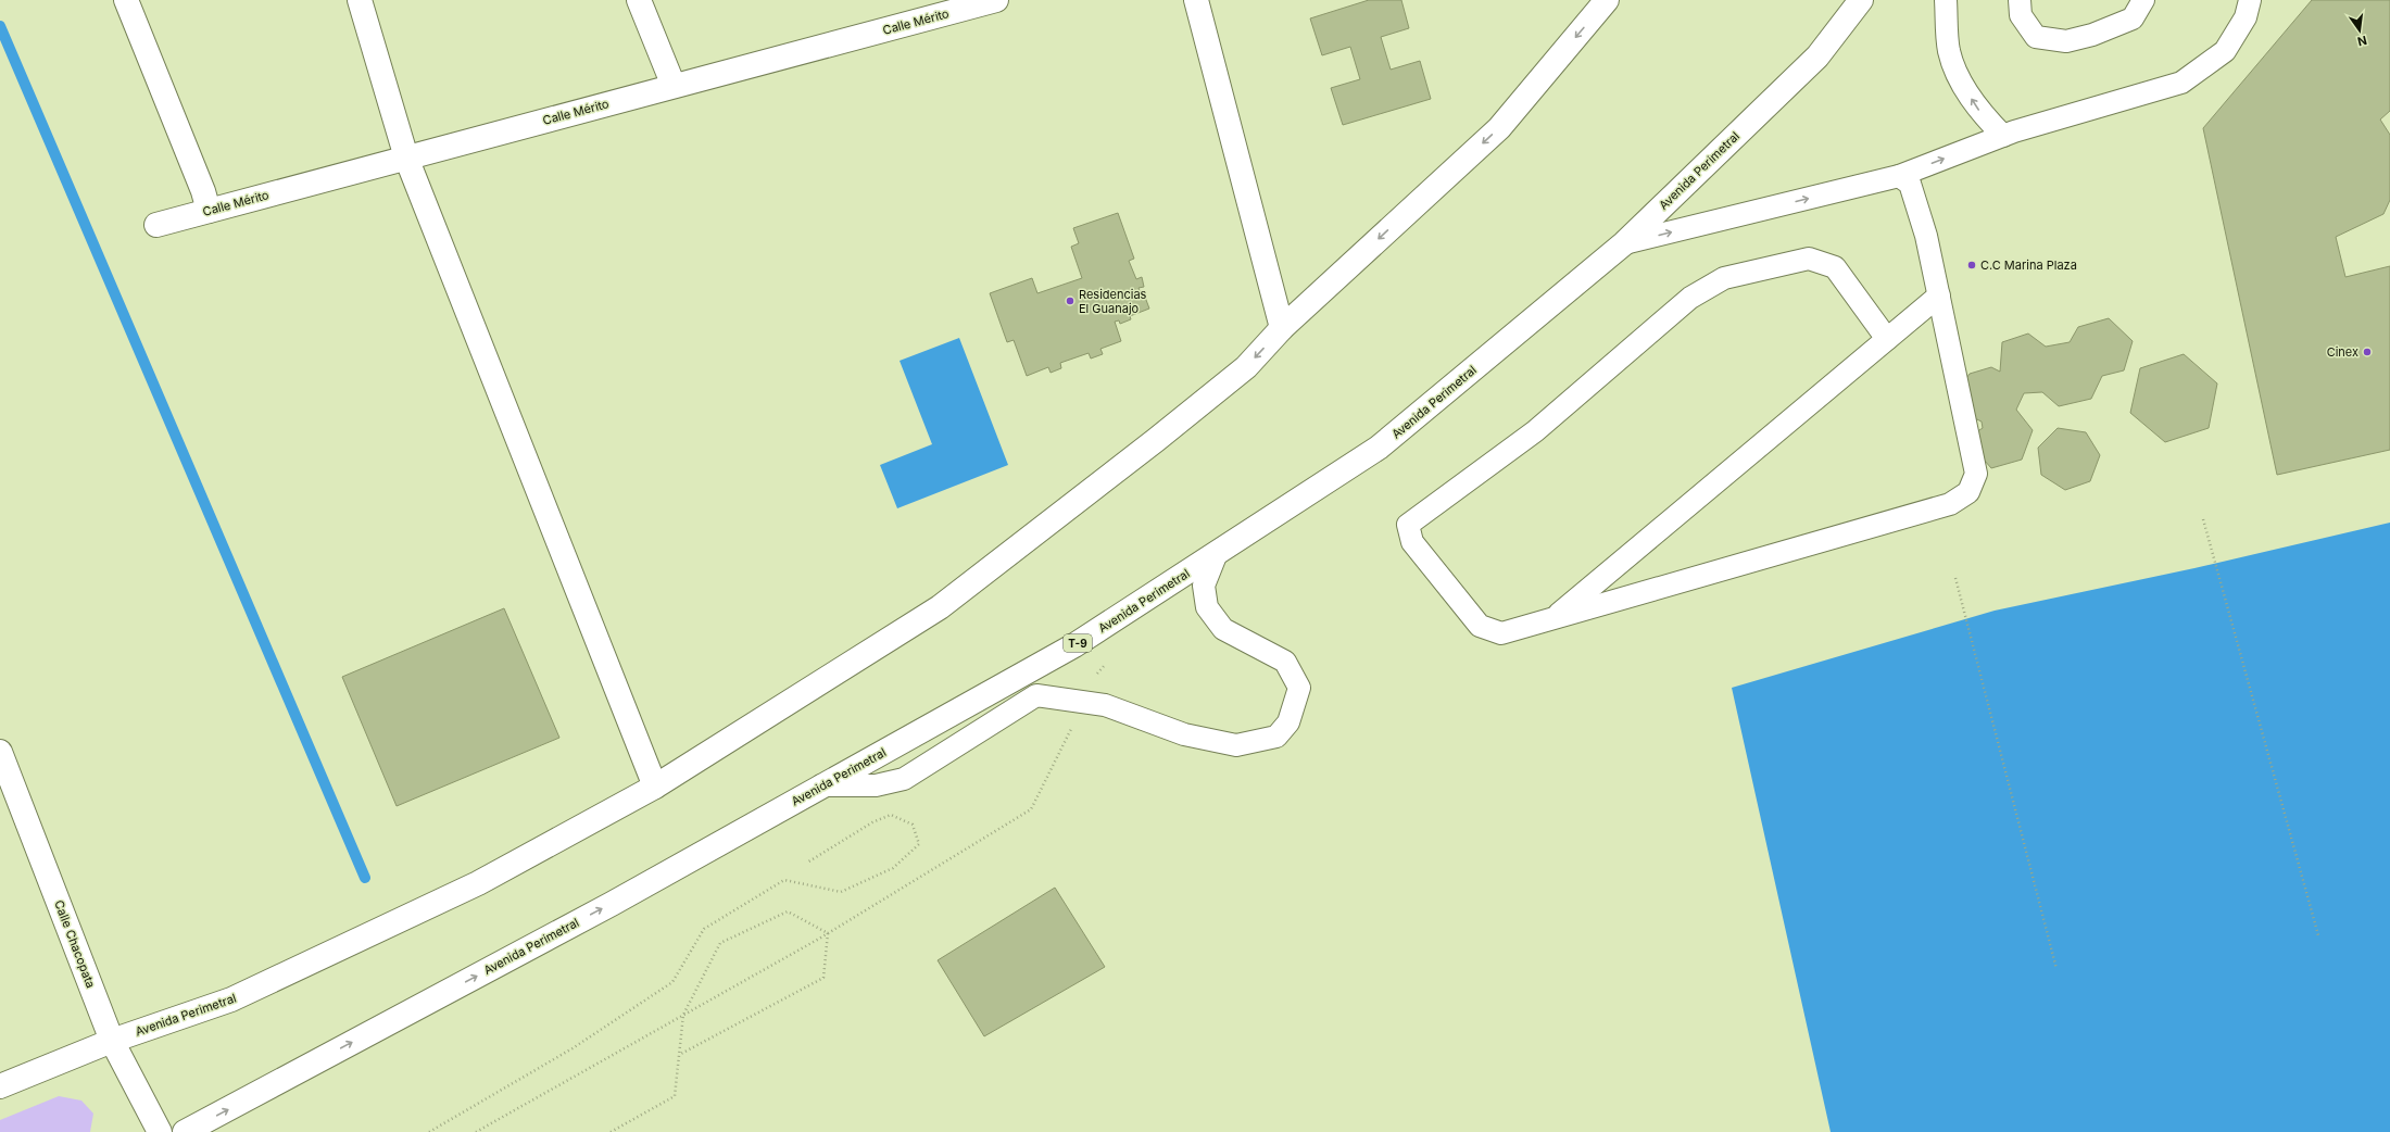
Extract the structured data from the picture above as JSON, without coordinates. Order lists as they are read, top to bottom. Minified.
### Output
{"streets":{"main road":["Calle Mérito","Avenida Perimetral","T-9","Calle Chacopata"]},"crossings":[["Avenida Perimetral","Calle Chacopata"]],"places":["C.C Marina Plaza","Residencias El Guanajo","Cinex"],"north":"bottom"}
